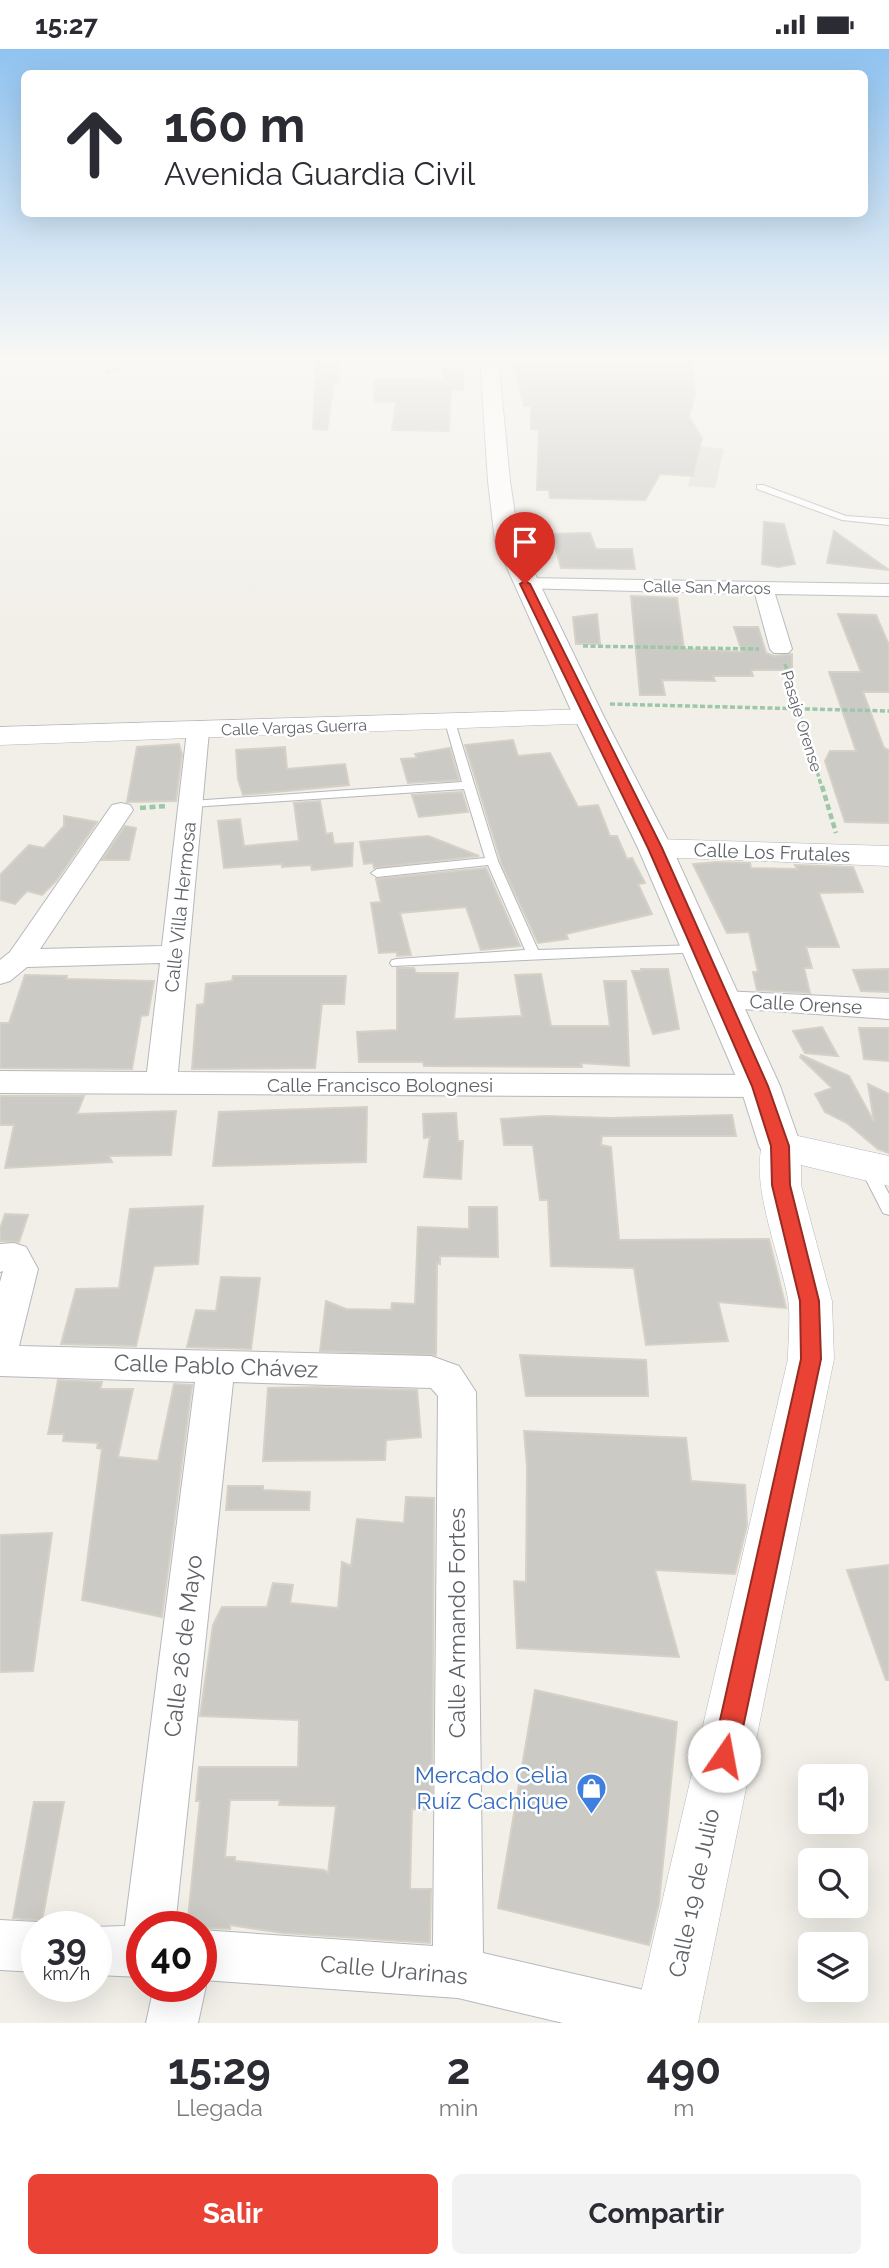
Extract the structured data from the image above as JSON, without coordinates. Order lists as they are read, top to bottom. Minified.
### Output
{"streets":{"street":["Calle San Marcos","Pasaje Orense","Calle Vargas Guerra","Calle Los Frutales","Calle Villa Hermosa","Calle Orense","Calle Francisco Bolognesi","Calle Pablo Chávez","Calle Armando Fortes","Calle 26 de Mayo","Calle 19 de Julio","Calle Urarinas"]},"crossings":[["Calle San Marcos","Pasaje Orense"],["Pasaje Orense","Calle Los Frutales"],["Calle Vargas Guerra","Calle Villa Hermosa"],["Calle Villa Hermosa","Calle Francisco Bolognesi"],["Calle Pablo Chávez","Calle Armando Fortes"],["Calle Pablo Chávez","Calle 26 de Mayo"],["Calle Armando Fortes","Calle Urarinas"],["Calle 19 de Julio","Calle Urarinas"]],"places":{"shop":["Mercado Celia Ruíz Cachique"]},"page":{"status":"15:27","turn":["160 m","Avenida Guardia Civil"],"speed":"39 km/h","limit":"40","eta":["15:29","Llegada","2","min","490","m"],"buttons":["Salir","Compartir"]}}
